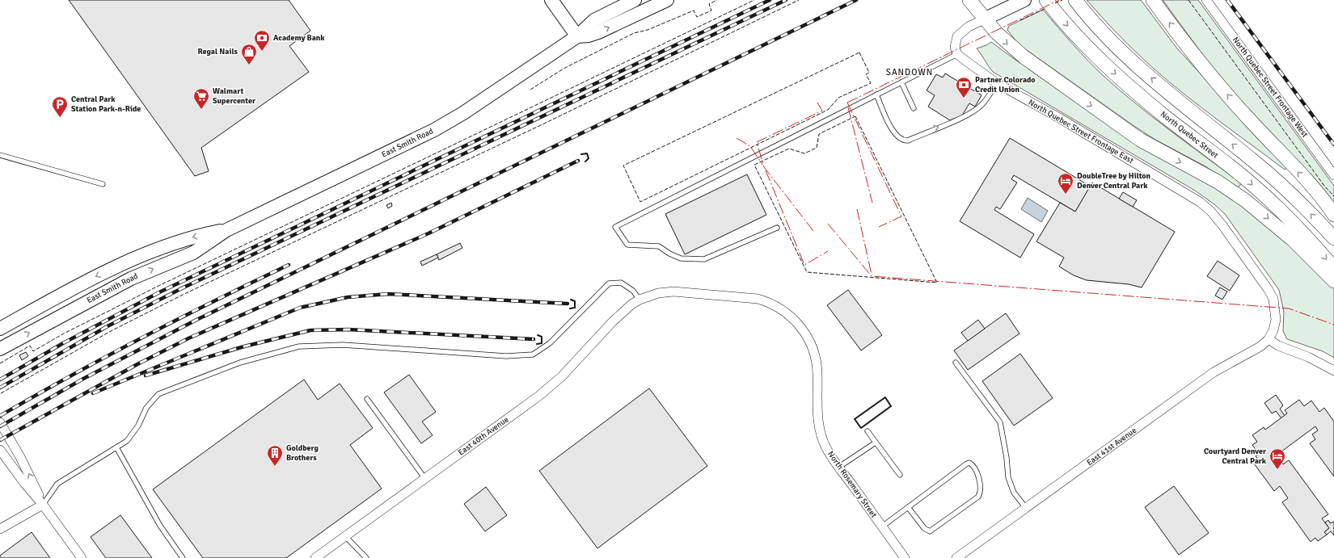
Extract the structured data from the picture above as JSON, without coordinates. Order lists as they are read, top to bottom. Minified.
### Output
{"streets":{"main road":["North Quebec Street"],"street":["North Quebec Street Frontage West","North Quebec Street Frontage East","East Smith Road","East 40th Avenue","East 41st Avenue","North Rosemary Street"]},"crossings":[["North Quebec Street Frontage East","East 41st Avenue"],["East 40th Avenue","North Rosemary Street"]],"districts":["SANDOWN"],"places":{"bank":["Academy Bank","Partner Colorado Credit Union"],"shop":["Regal Nails"],"supermarket":["Walmart Supercenter"],"parking":["Central Park Station Park-n-Ride"],"hotel":["DoubleTree by Hilton Denver Central Park","Courtyard Denver Central Park"],"building":["Goldberg Brothers"]}}
